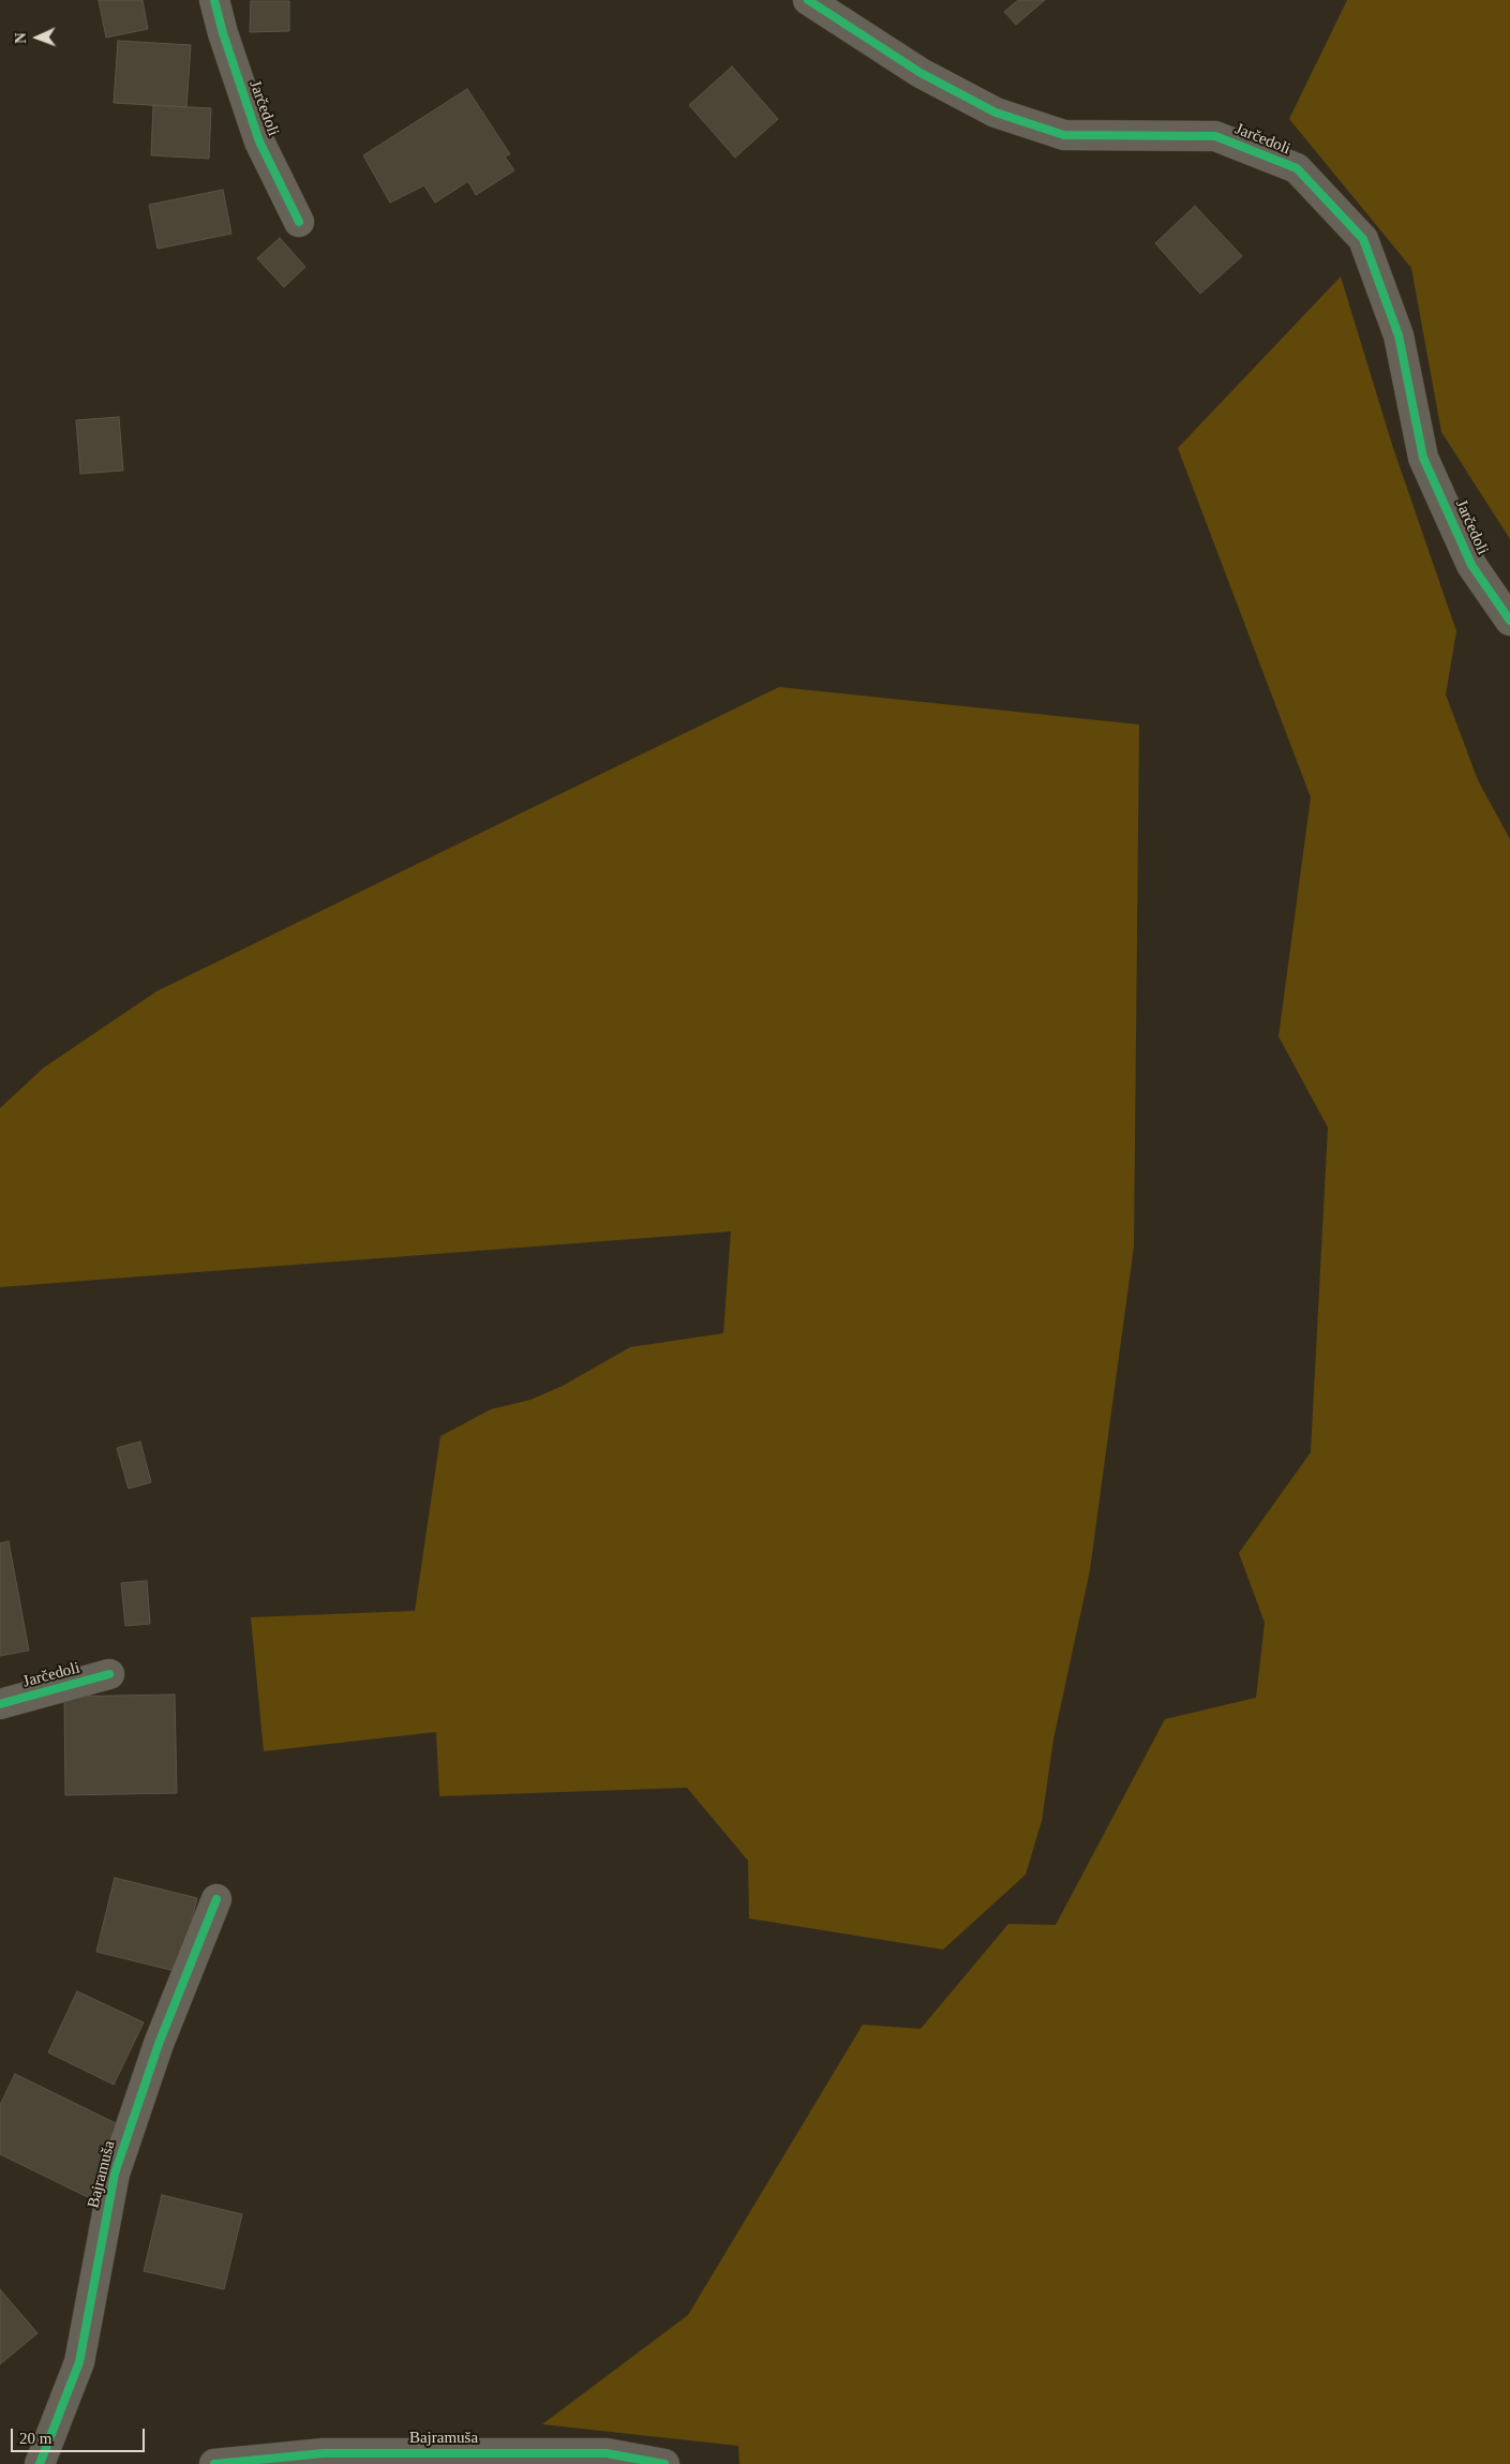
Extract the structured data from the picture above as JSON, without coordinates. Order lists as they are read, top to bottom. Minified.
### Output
{"streets":{"street":["Jarčedoli","Bajramuša"]},"scale_bar":"20 m","north":"left"}
